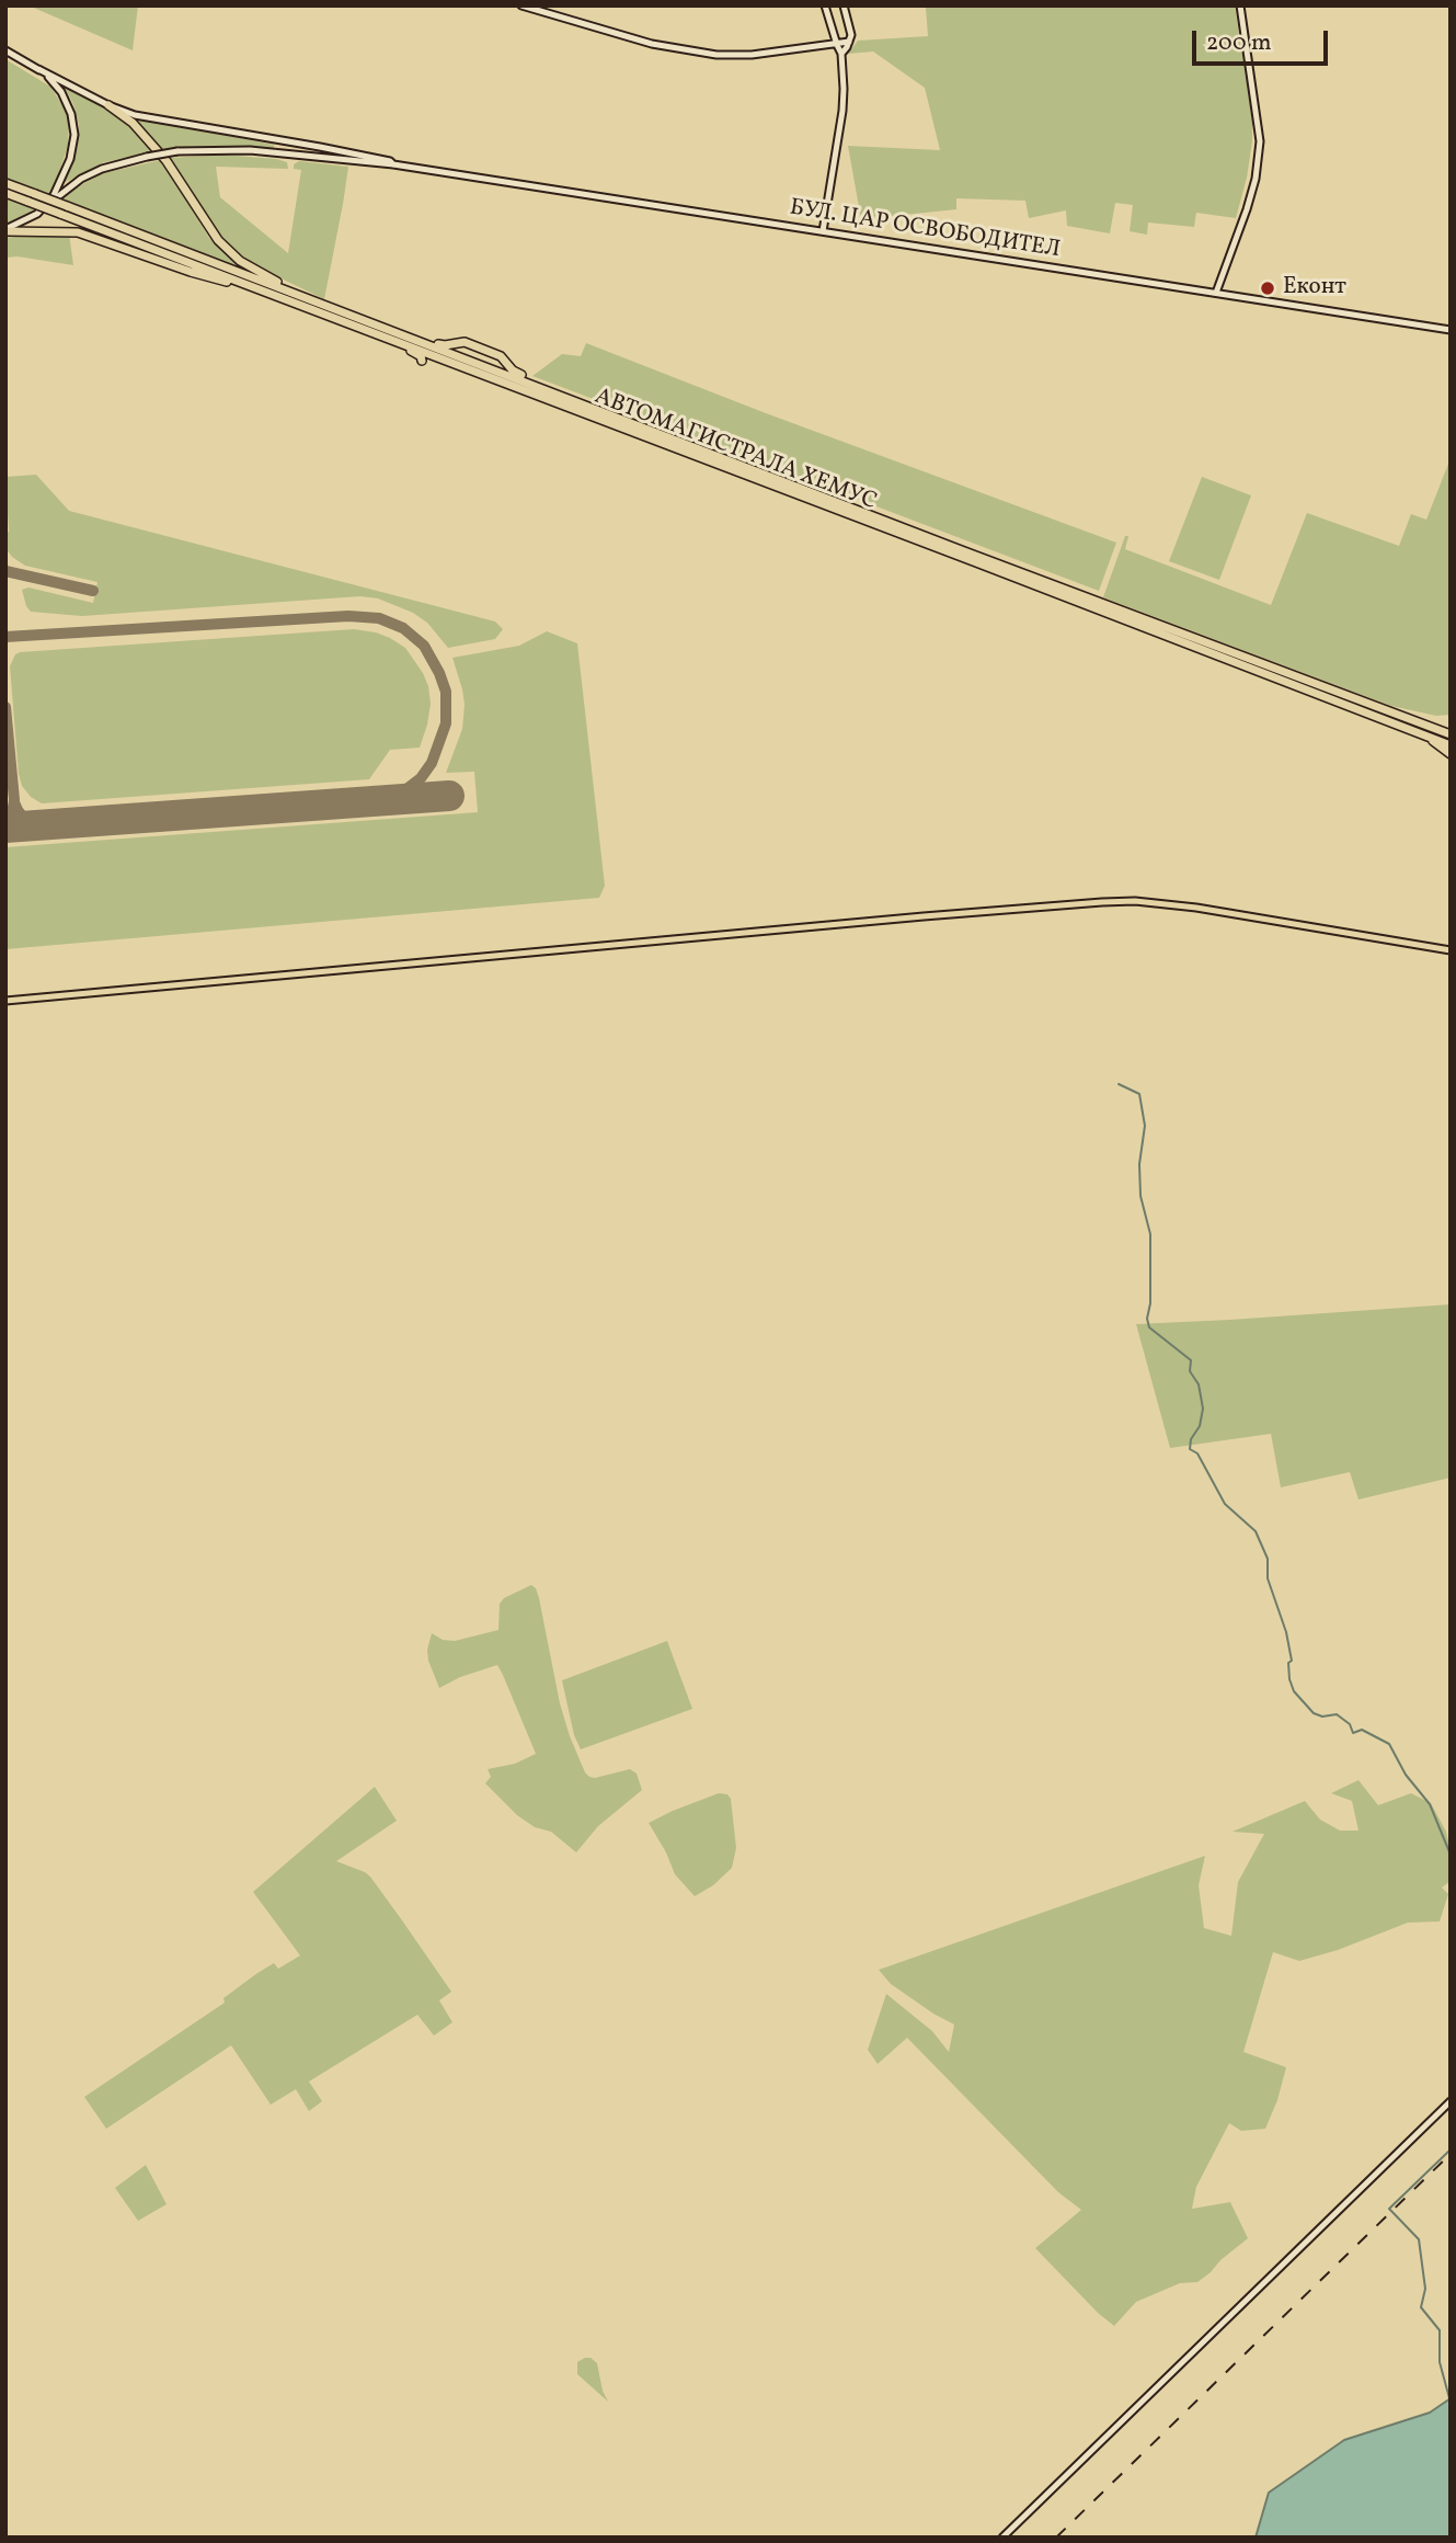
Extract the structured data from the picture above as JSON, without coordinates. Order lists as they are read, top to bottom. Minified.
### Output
{"streets":{"highway":["АВТОМАГИСТРАЛА ХЕМУС"],"main road":["БУЛ. ЦАР ОСВОБОДИТЕЛ"]},"places":["Еконт"],"scale_bar":"200 m"}
